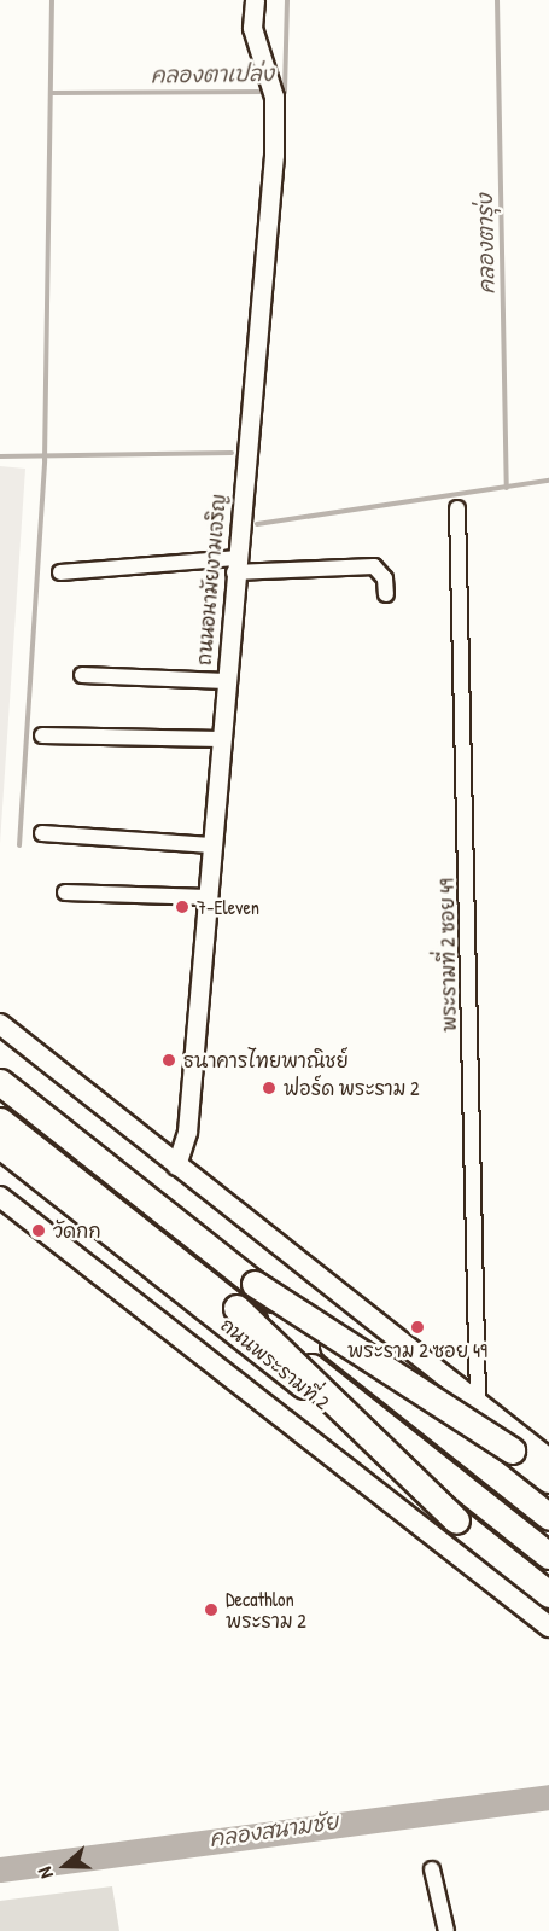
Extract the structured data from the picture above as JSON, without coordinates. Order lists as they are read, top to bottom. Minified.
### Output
{"streets":{"highway":["ถนนพระรามที่ 2"],"street":["ถนนอนามัยงามเจริญ","พระรามที่ 2 ซอย 49"]},"water":["คลองตาเปล่ง","คลองตารุ่ง","คลองสนามชัย"],"places":["7-Eleven","ธนาคารไทยพาณิชย์","ฟอร์ด พระราม 2","วัดกก","พระราม 2 ซอย 49","Decathlon พระราม 2"],"north":"left"}
